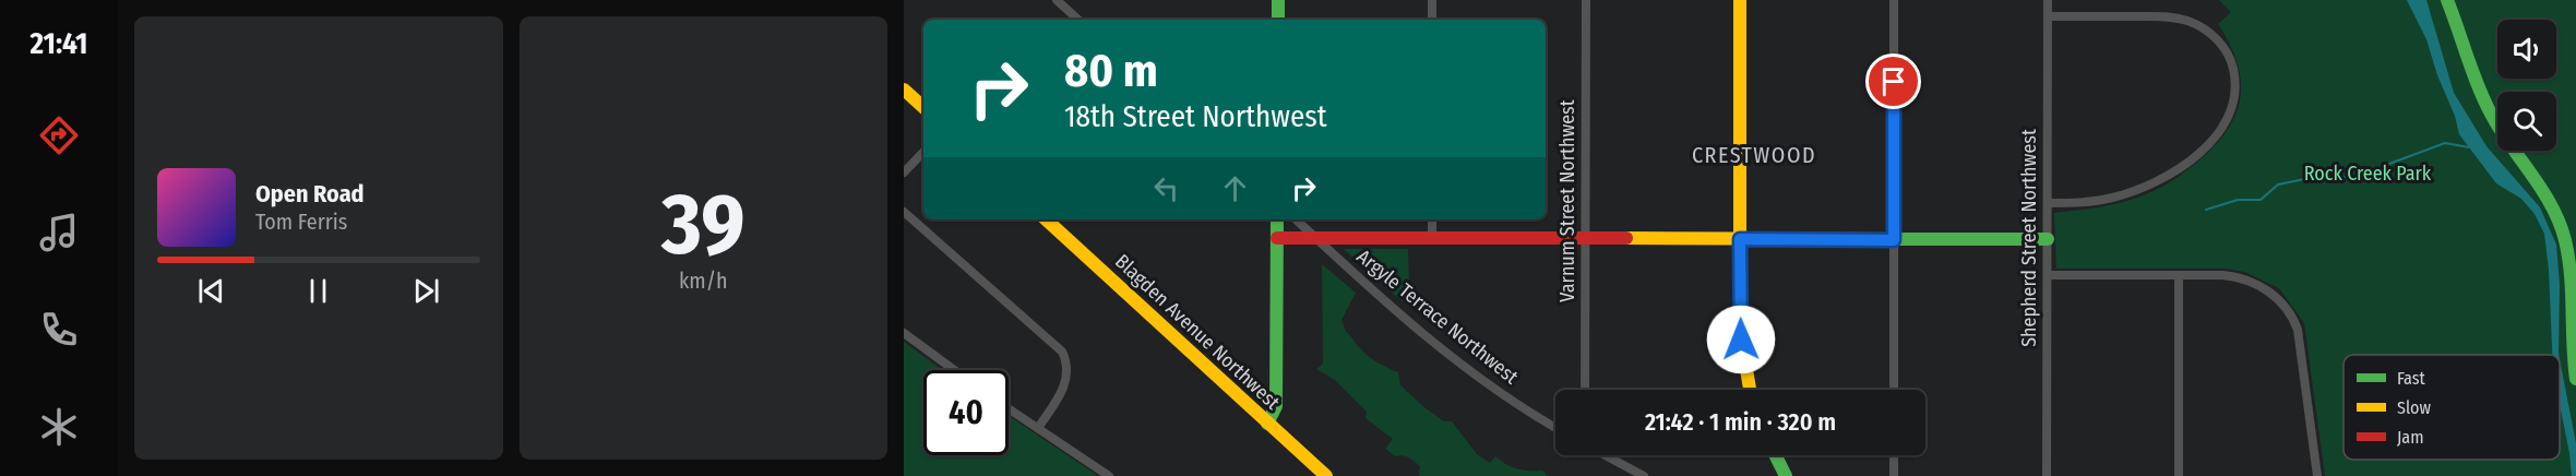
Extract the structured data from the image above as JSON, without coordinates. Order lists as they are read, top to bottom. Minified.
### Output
{"streets":{"street":["Varnum Street Northwest","Shepherd Street Northwest","Argyle Terrace Northwest","Blagden Avenue Northwest"]},"districts":["CRESTWOOD"],"parks":["Rock Creek Park"],"legend":["Fast","Slow","Jam"],"page":{"tabs":"21:41","tile":["39","km/h"],"turn":["80 m","18th Street Northwest"],"song":["Open Road","Tom Ferris"],"limit":"40","trip":"21:42 · 1 min · 320 m"}}
